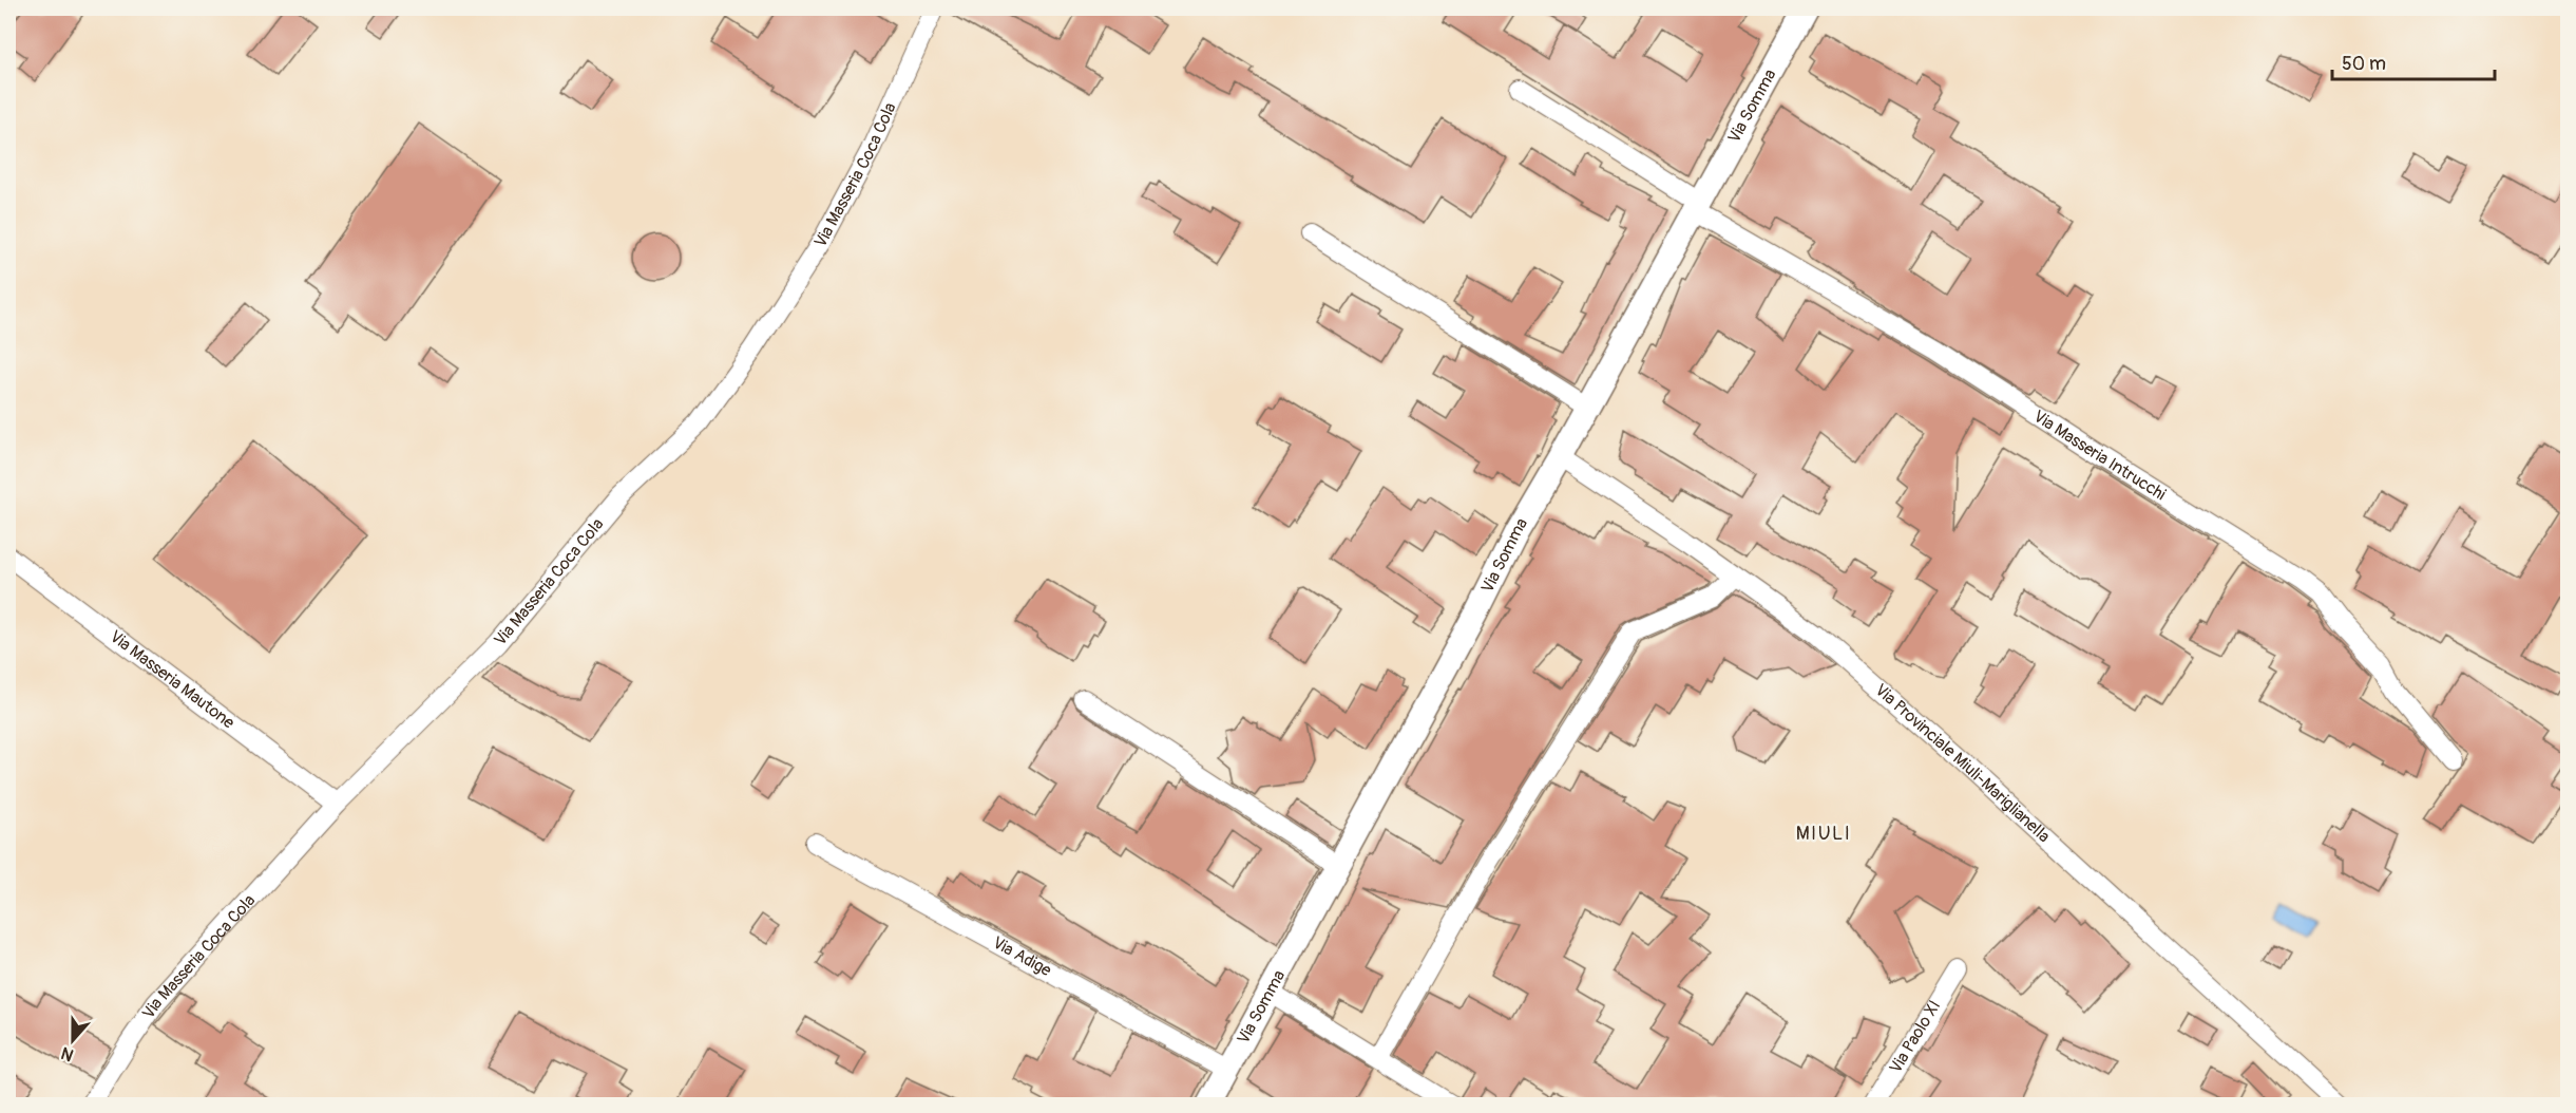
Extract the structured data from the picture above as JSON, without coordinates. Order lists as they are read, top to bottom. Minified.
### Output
{"streets":{"street":["Via Somma","Via Masseria Coca Cola","Via Masseria Intrucchi","Via Masseria Mautone","Via Provinciale Miuli-Mariglianella","Via Adige","Via Paolo XI"]},"crossings":[["Via Somma","Via Masseria Intrucchi"],["Via Somma","Via Provinciale Miuli-Mariglianella"],["Via Somma","Via Adige"],["Via Masseria Coca Cola","Via Masseria Mautone"]],"districts":["MIULI"],"scale_bar":"50 m","north":"bottom"}
